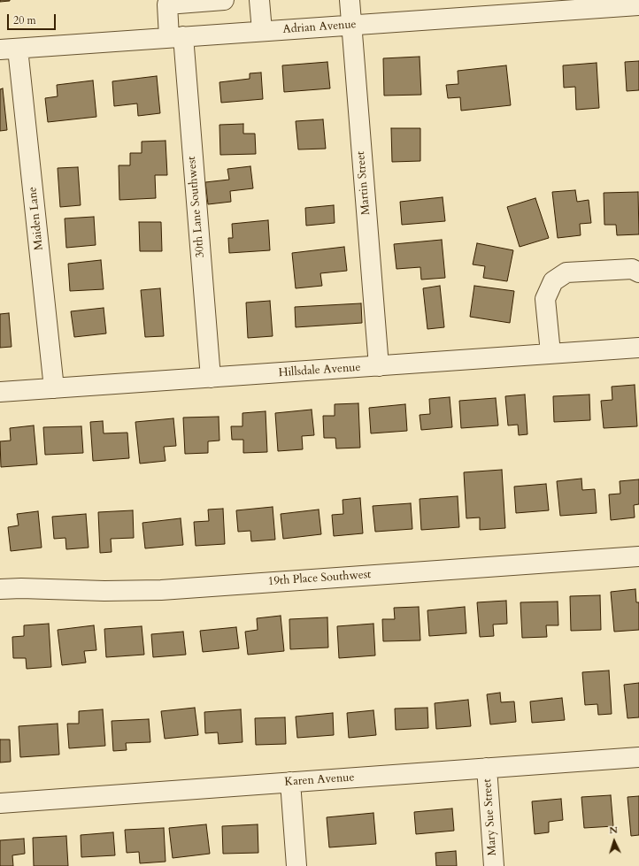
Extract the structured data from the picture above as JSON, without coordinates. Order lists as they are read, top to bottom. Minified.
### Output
{"streets":{"street":["Adrian Avenue","Martin Street","30th Lane Southwest","Maiden Lane","Hillsdale Avenue","19th Place Southwest","Karen Avenue","Mary Sue Street"]},"crossings":[["Adrian Avenue","Martin Street"],["Adrian Avenue","30th Lane Southwest"],["Adrian Avenue","Maiden Lane"],["Martin Street","Hillsdale Avenue"],["30th Lane Southwest","Hillsdale Avenue"],["Maiden Lane","Hillsdale Avenue"],["Karen Avenue","Mary Sue Street"]],"scale_bar":"20 m","north":"top"}
